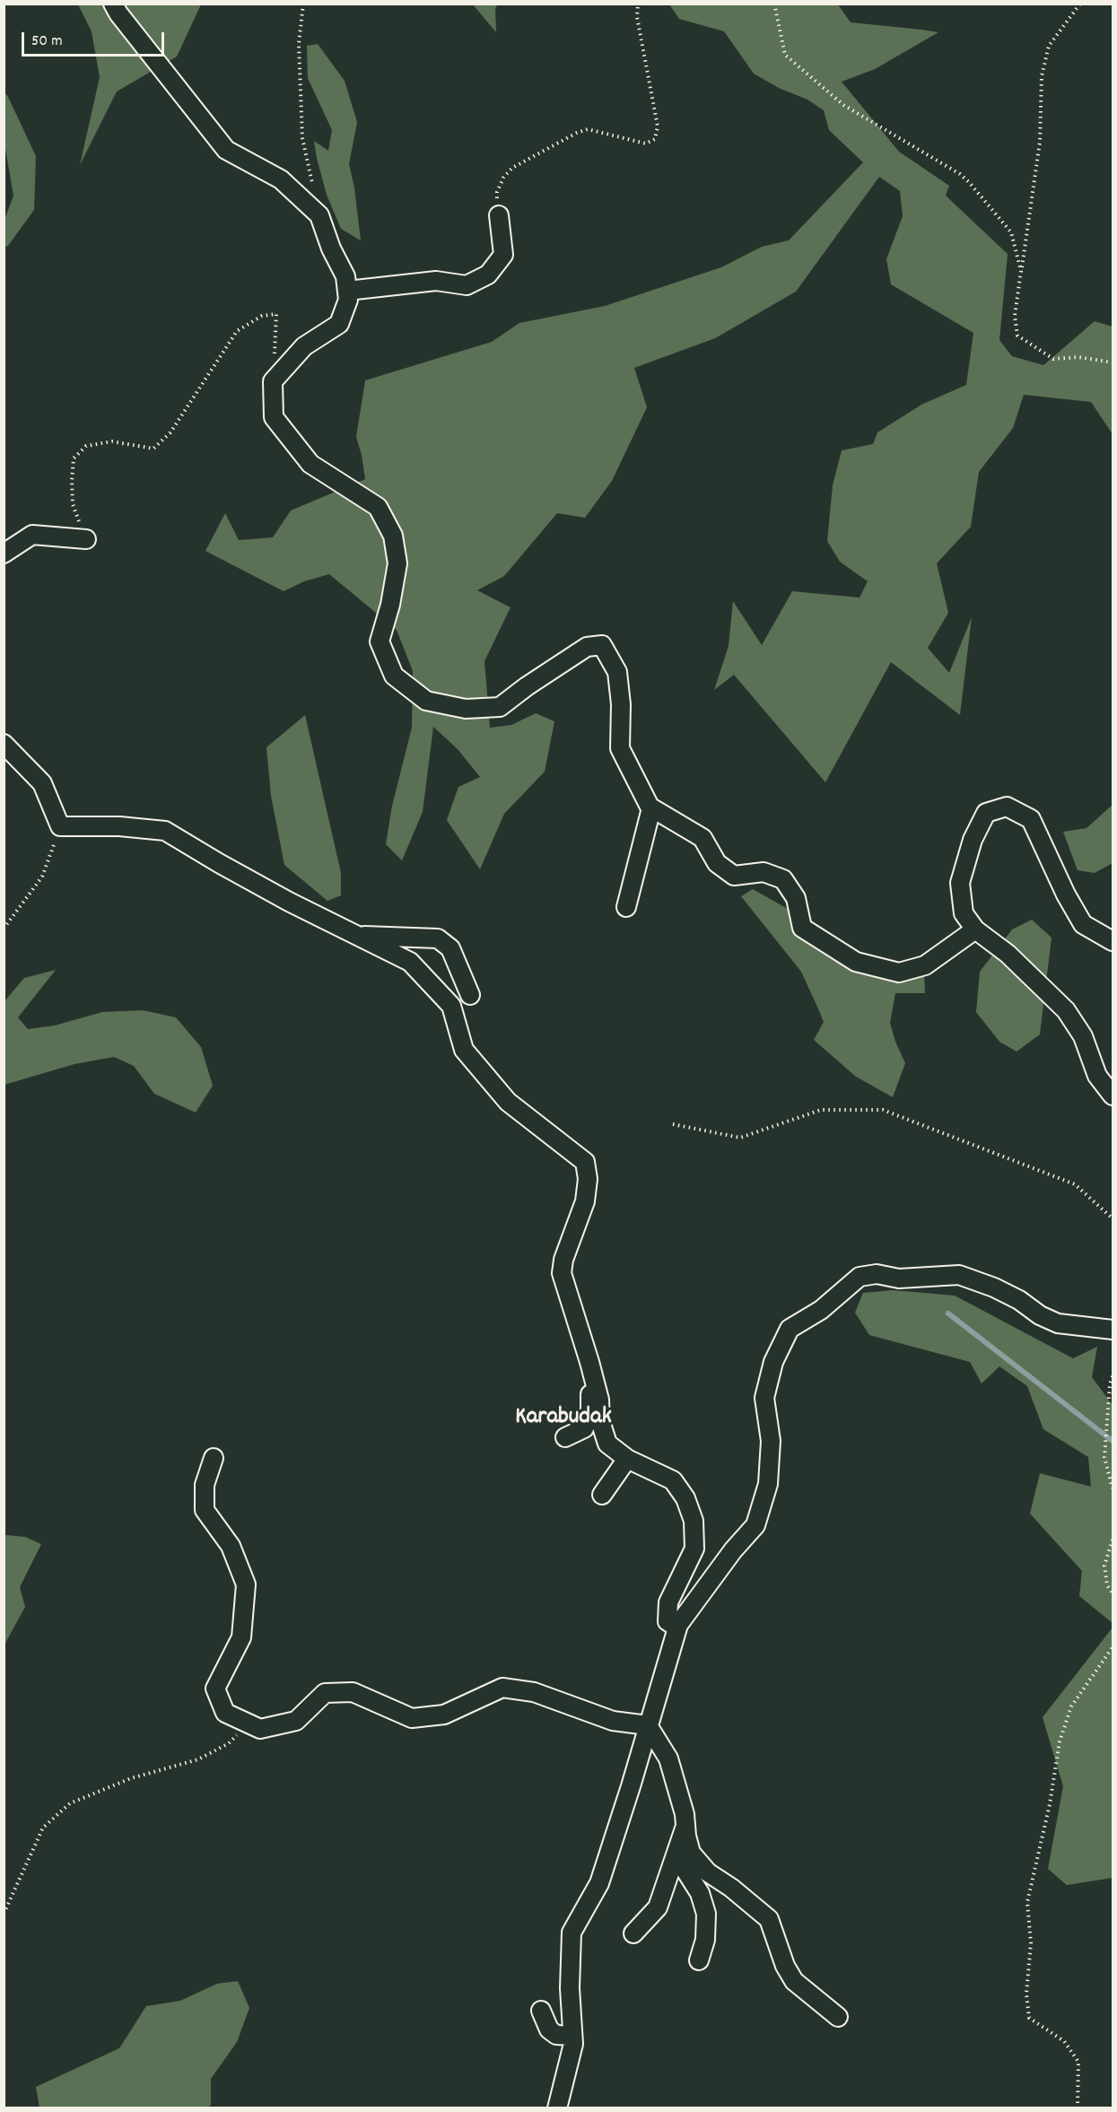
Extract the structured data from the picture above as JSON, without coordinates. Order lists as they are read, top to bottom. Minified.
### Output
{"districts":["Karabudak"],"scale_bar":"50 m"}
